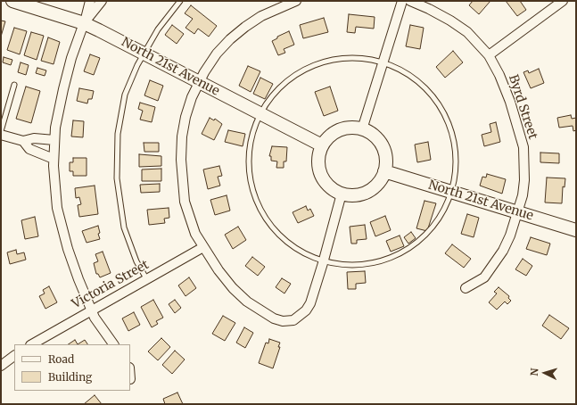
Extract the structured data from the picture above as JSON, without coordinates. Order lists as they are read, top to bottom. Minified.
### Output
{"streets":{"street":["North 21st Avenue","Byrd Street","Victoria Street"]},"crossings":[["North 21st Avenue","Byrd Street"]],"legend":["Road","Building"],"north":"left"}
